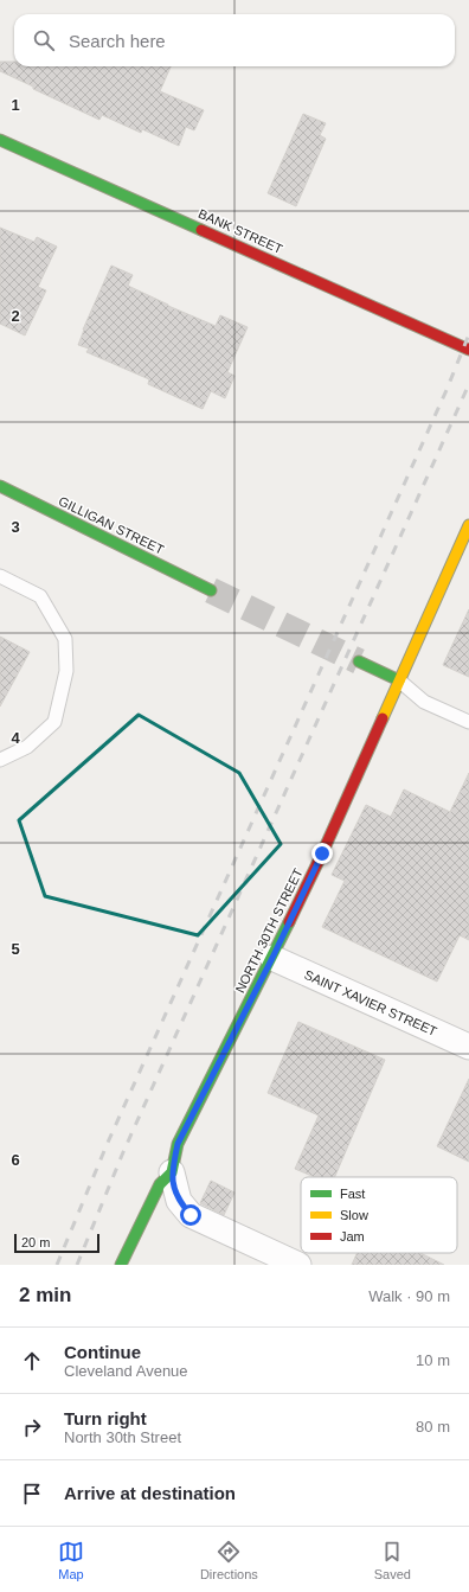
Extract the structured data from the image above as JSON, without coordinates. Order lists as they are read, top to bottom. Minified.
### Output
{"streets":{"street":["BANK STREET","GILLIGAN STREET","NORTH 30TH STREET","SAINT XAVIER STREET"]},"crossings":[["NORTH 30TH STREET","SAINT XAVIER STREET"]],"legend":["Fast","Slow","Jam"],"scale_bar":"20 m","page":{"search":"Search here","scale":"20 m","heading":["2 min","Walk · 90 m"],"list":[["Continue","Cleveland Avenue","10 m"],["Turn right","North 30th Street","80 m"],"Arrive at destination"],"nav":["Map","Directions","Saved"]},"grid":{"rows":["1","2","3","4","5","6"]}}
